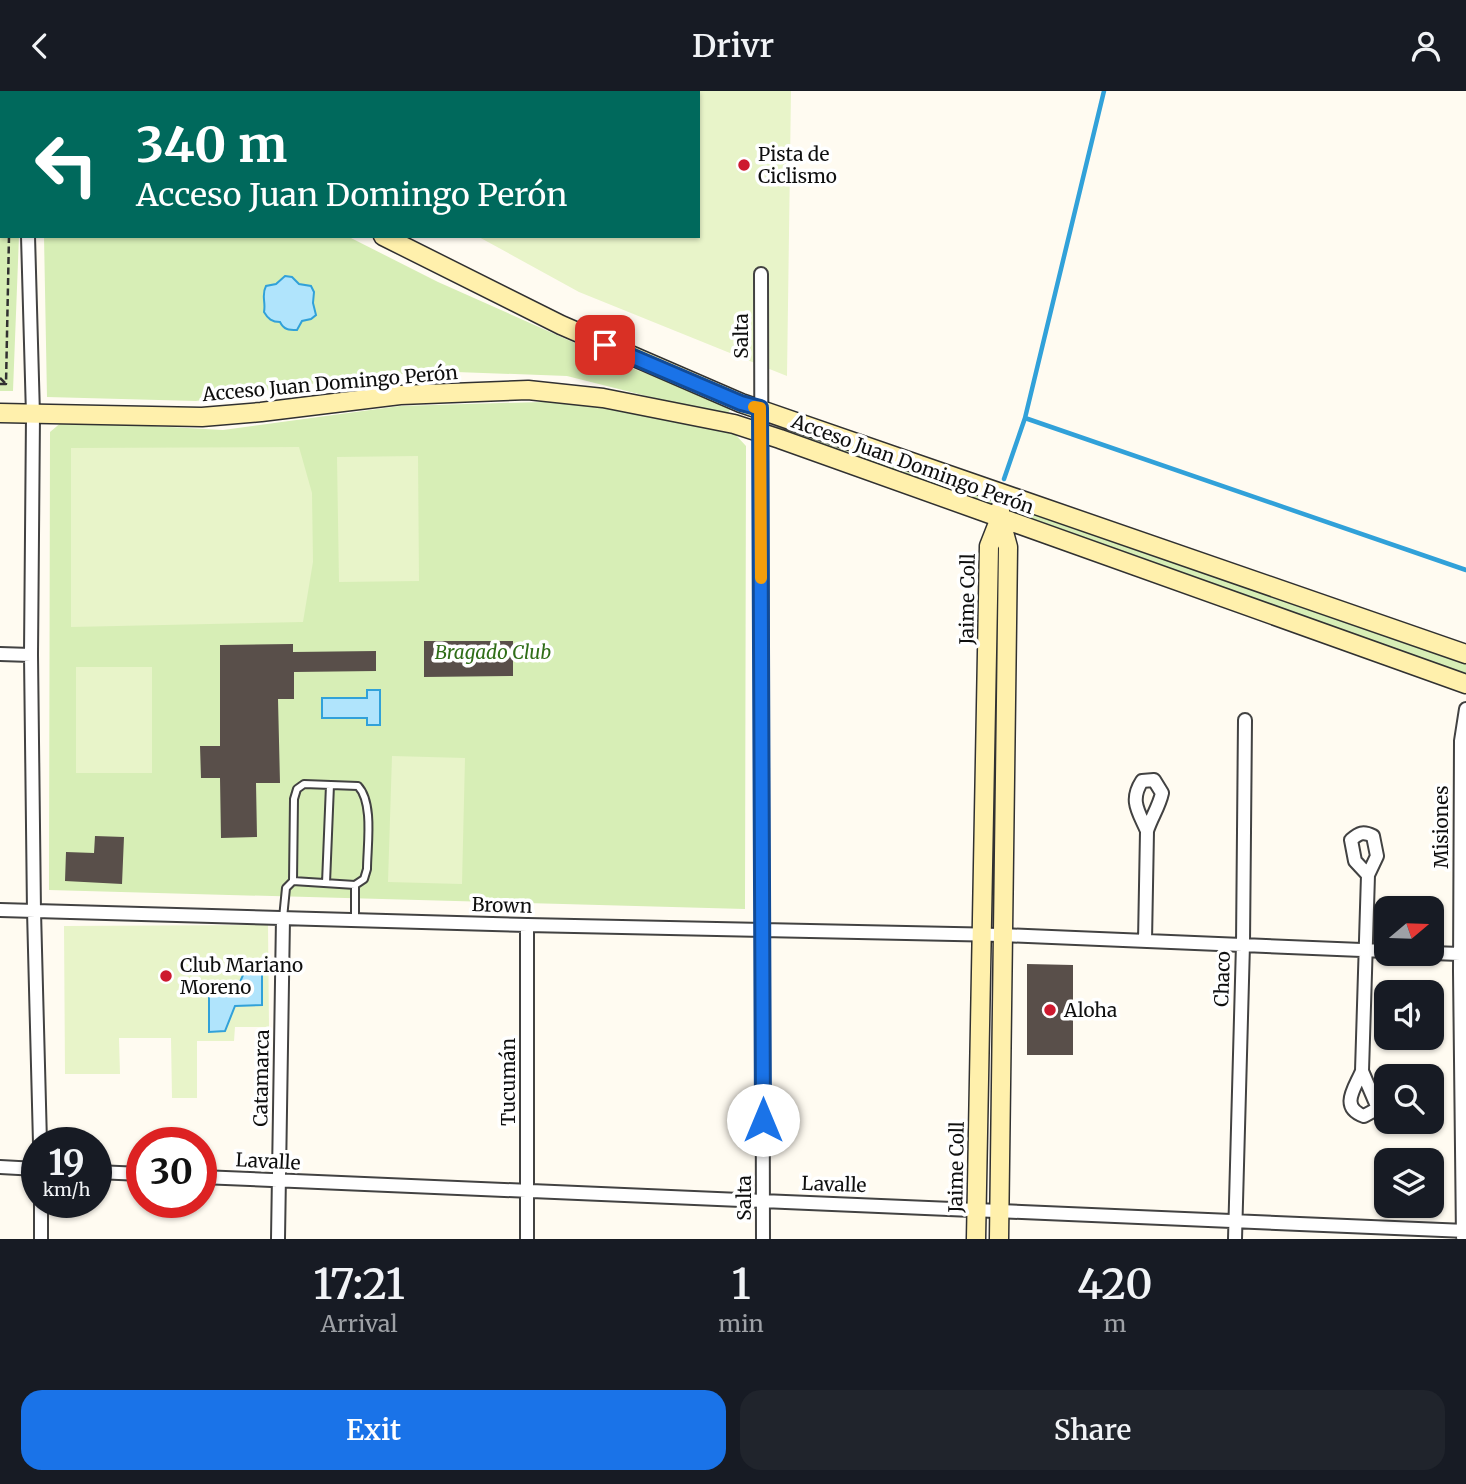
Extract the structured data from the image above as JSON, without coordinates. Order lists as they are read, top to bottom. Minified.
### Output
{"streets":{"main road":["Acceso Juan Domingo Perón","Jaime Coll"],"street":["Salta","Misiones","Brown","Chaco","Catamarca","Tucumán","Lavalle"]},"crossings":[["Salta","Acceso Juan Domingo Perón"],["Salta","Brown"],["Salta","Lavalle"],["Acceso Juan Domingo Perón","Jaime Coll"],["Jaime Coll","Brown"],["Jaime Coll","Lavalle"],["Misiones","Lavalle"],["Brown","Chaco"],["Brown","Catamarca"],["Brown","Tucumán"],["Chaco","Lavalle"],["Catamarca","Lavalle"],["Tucumán","Lavalle"]],"parks":["Bragado Club"],"places":["Pista de Ciclismo","Club Mariano Moreno","Aloha"],"north":"right","page":{"header":"Drivr","turn":["340 m","Acceso Juan Domingo Perón"],"speed":"19 km/h","limit":"30","eta":["17:21","Arrival","1","min","420","m"],"buttons":["Exit","Share"]}}
